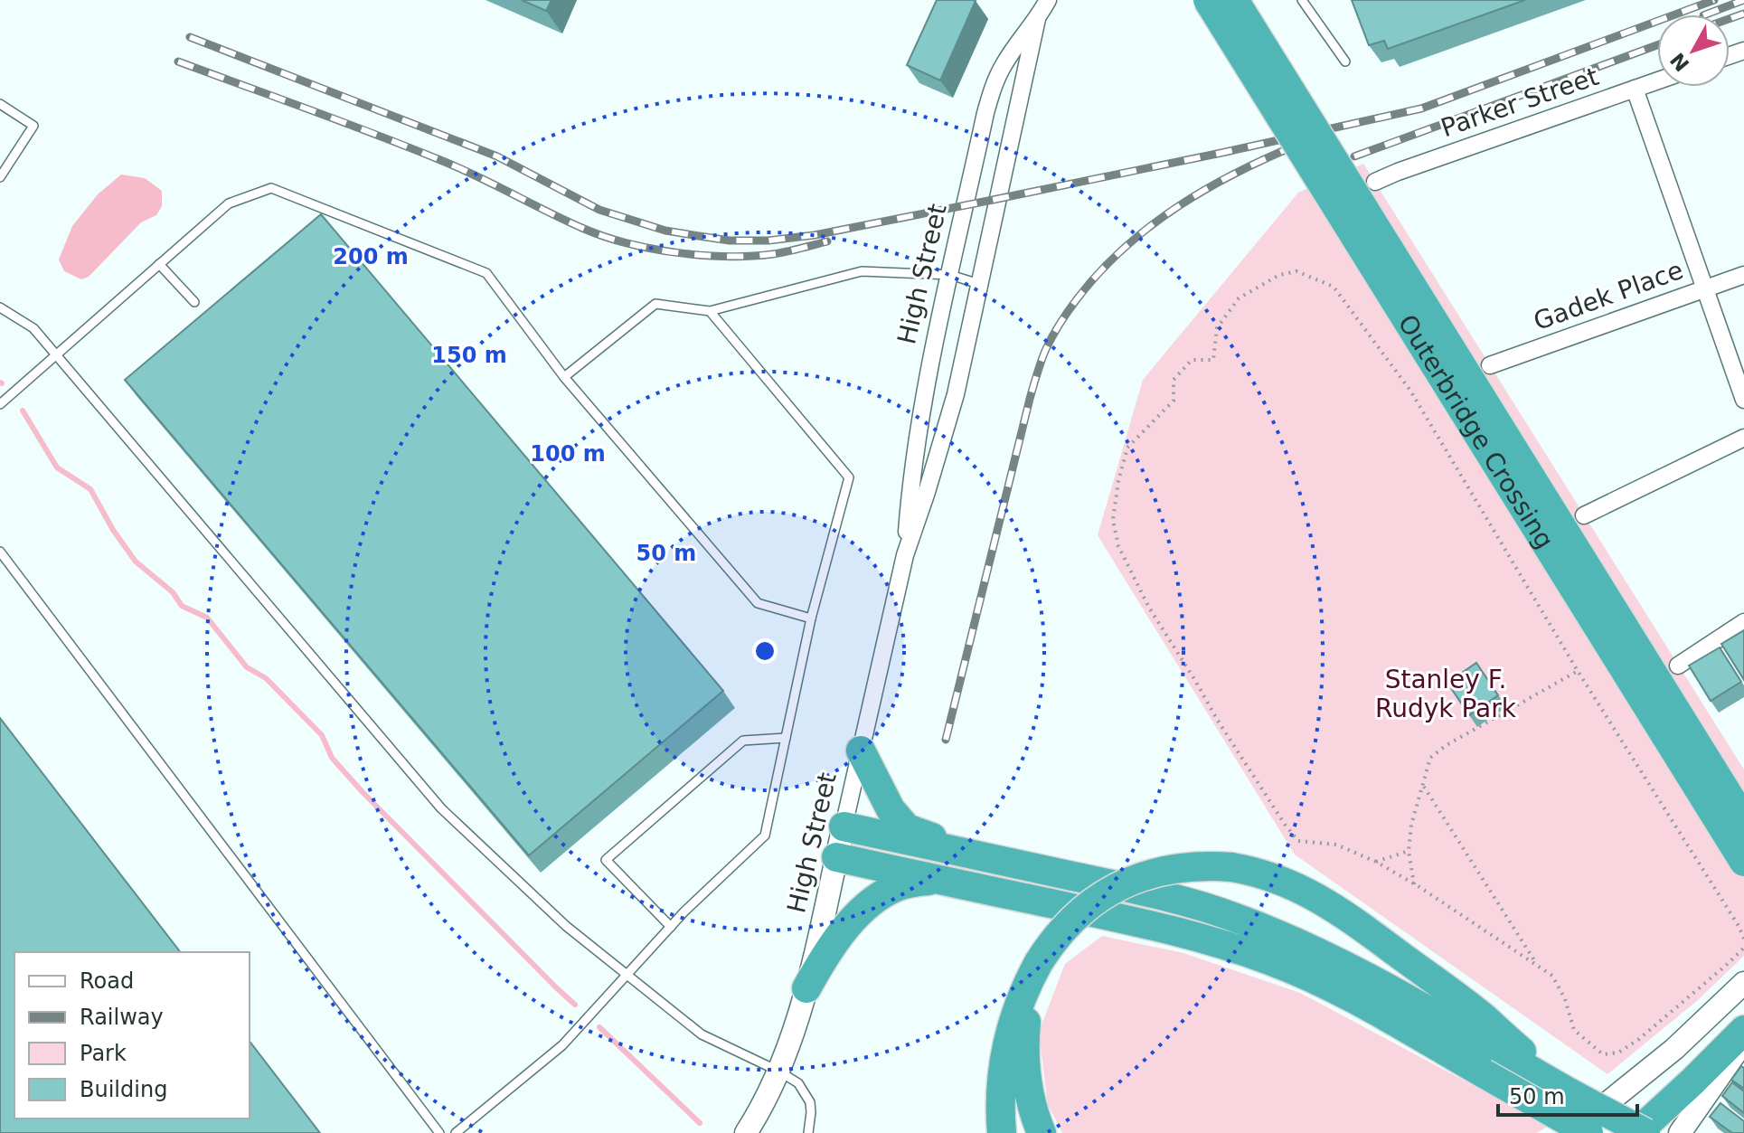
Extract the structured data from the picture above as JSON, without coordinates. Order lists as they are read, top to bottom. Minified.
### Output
{"streets":{"highway":["Outerbridge Crossing"],"street":["Parker Street","High Street","Gadek Place"]},"parks":["Stanley F. Rudyk Park"],"legend":["Road","Railway","Park","Building"],"scale_bar":"50 m","north":"bottom left","rings":["200 m","150 m","100 m","50 m"]}
